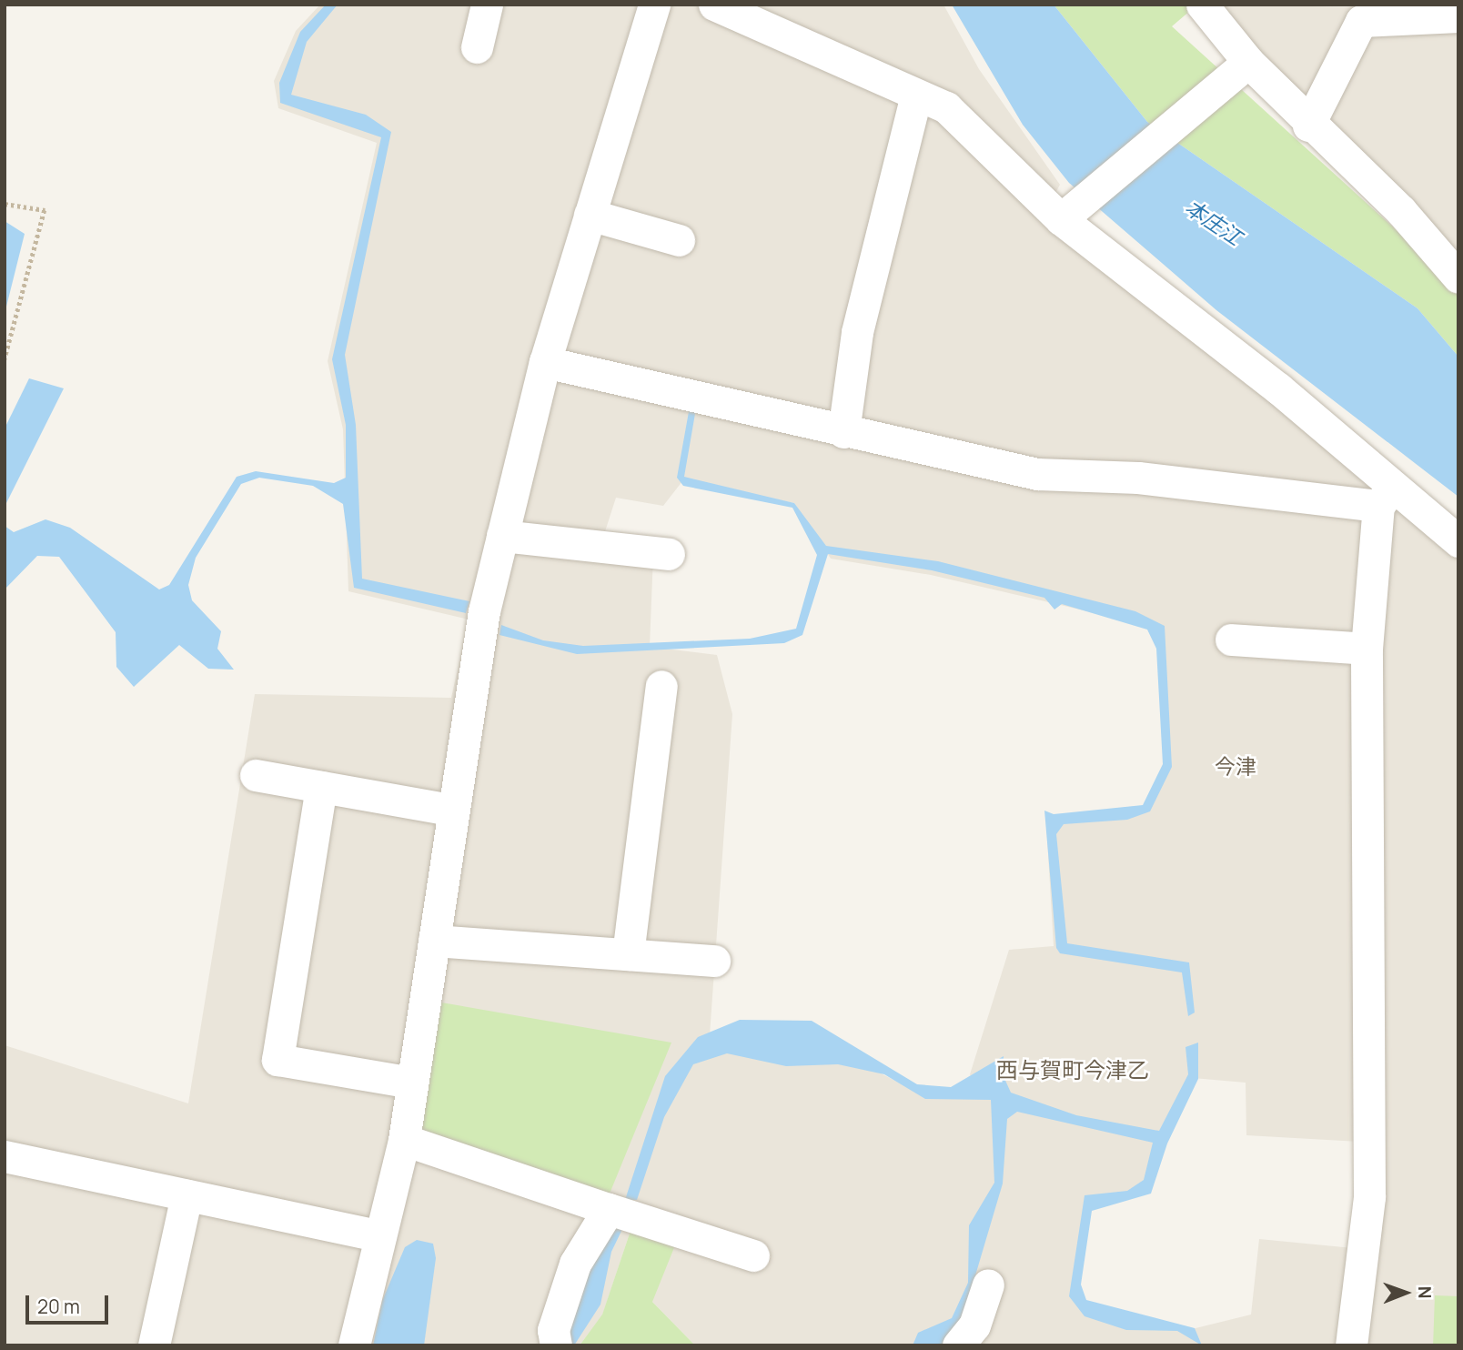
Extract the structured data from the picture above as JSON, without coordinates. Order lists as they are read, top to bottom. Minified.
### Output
{"districts":["今津","西与賀町今津乙"],"water":["本庄江"],"scale_bar":"20 m","north":"right"}
